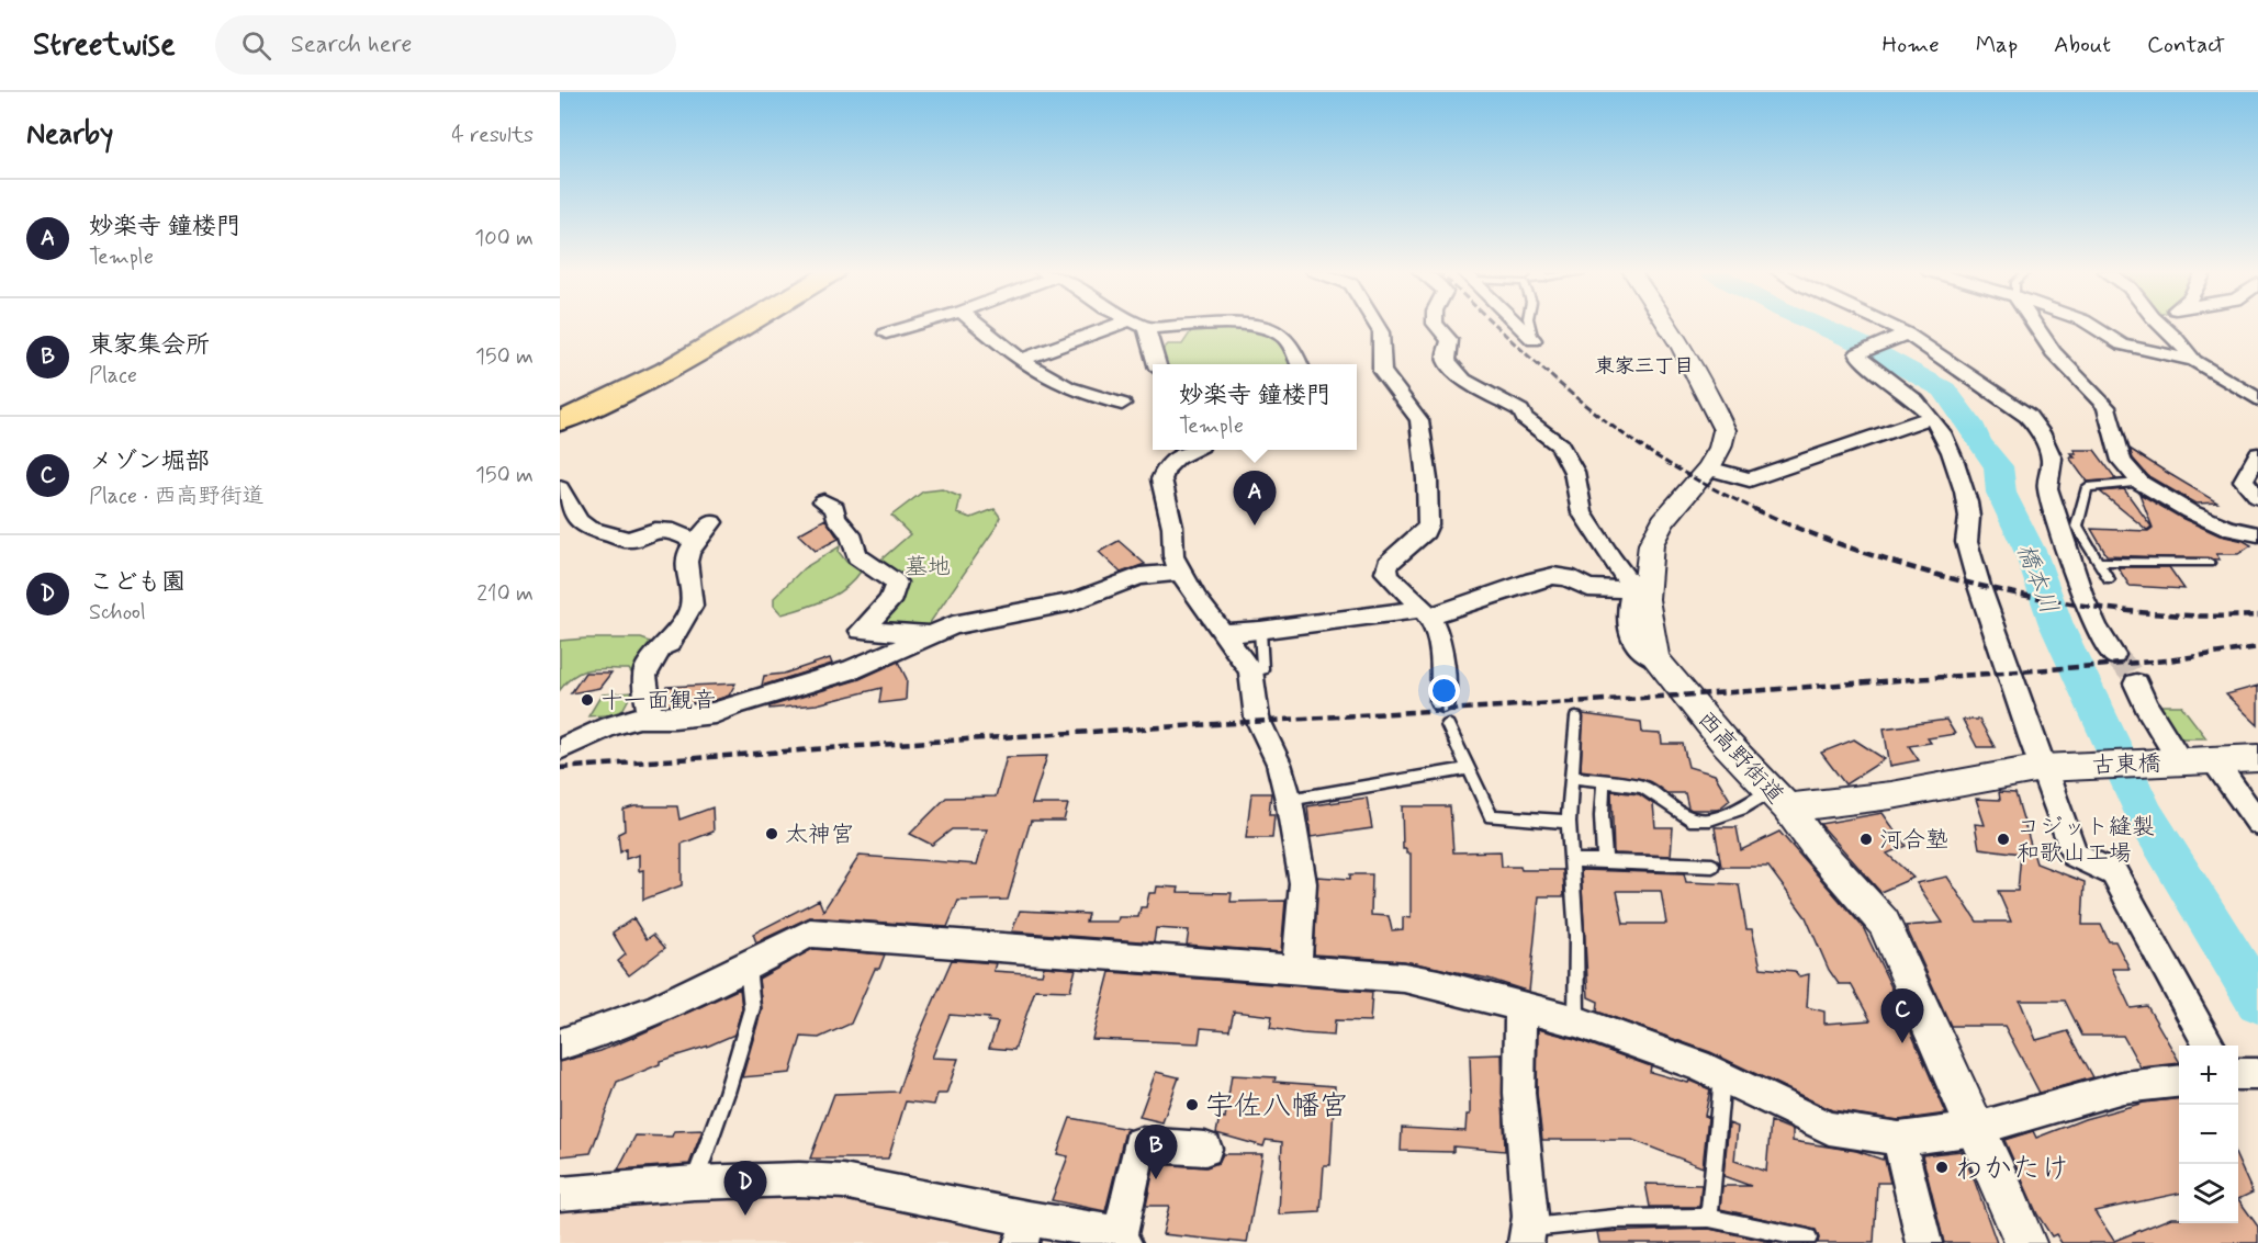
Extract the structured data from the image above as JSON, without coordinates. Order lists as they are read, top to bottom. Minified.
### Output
{"streets":{"street":["西高野街道","古東橋"]},"crossings":[["西高野街道","古東橋"]],"districts":["東家三丁目"],"water":["橋本川"],"parks":["墓地"],"places":["十一面観音","太神宮","河合塾","コジット縫製 和歌山工場","宇佐八幡宮","わかたけ"],"page":{"header":"Streetwise","search":"Search here","nav":["Home","Map","About","Contact"],"heading":["Nearby","4 results"],"list":[{"mark":"A","name":"妙楽寺 鐘楼門","note":"Temple","value":"100 m"},{"mark":"B","name":"東家集会所","note":"Place","value":"150 m"},{"mark":"C","name":"メゾン堀部","note":"Place · 西高野街道","value":"150 m"},{"mark":"D","name":"こども園","note":"School","value":"210 m"}],"popup":["妙楽寺 鐘楼門","Temple"],"pins":["A","C","B","D"],"map_buttons":["+","−"]}}
